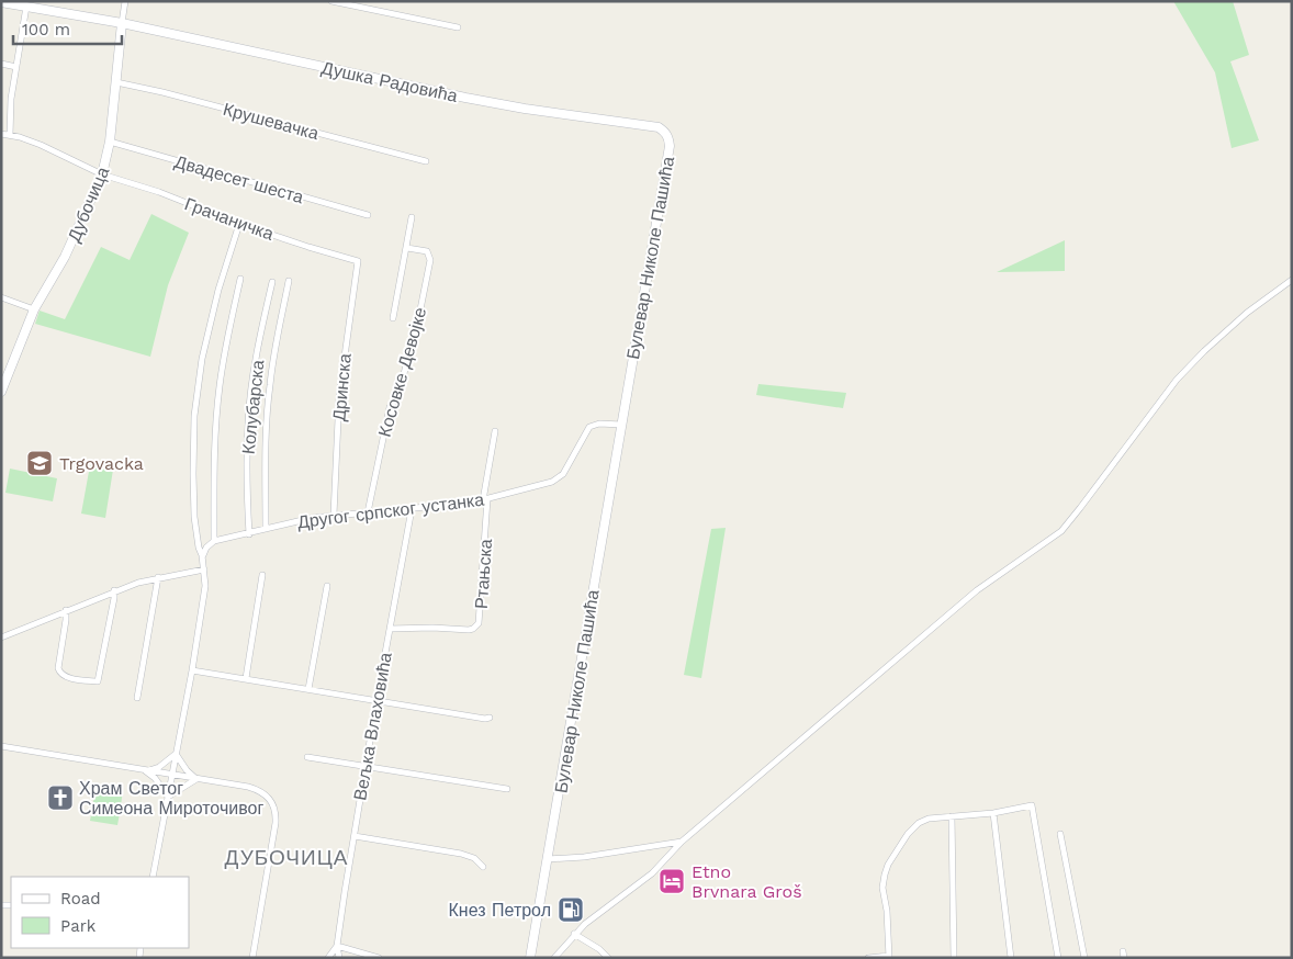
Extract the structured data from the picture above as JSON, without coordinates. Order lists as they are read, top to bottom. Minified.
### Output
{"streets":{"street":["Душка Радовића","Крушевачка","Двадесет шеста","Дубочица","Грачаничка","Булевар Николе Пашића","Косовке Девојке","Дринска","Колубарска","Другог српског устанка","Ртањска","Вељка Влаховића"]},"crossings":[["Душка Радовића","Дубочица"],["Душка Радовића","Булевар Николе Пашића"],["Крушевачка","Дубочица"],["Двадесет шеста","Дубочица"],["Дубочица","Грачаничка"],["Грачаничка","Дринска"],["Булевар Николе Пашића","Другог српског устанка"],["Косовке Девојке","Другог српског устанка"],["Дринска","Другог српског устанка"],["Колубарска","Другог српског устанка"],["Другог српског устанка","Ртањска"],["Другог српског устанка","Вељка Влаховића"],["Ртањска","Вељка Влаховића"]],"districts":["ДУБОЧИЦА"],"places":{"school or university":["Trgovacka"],"church":["Храм Светог Симеона Мироточивог"],"hotel":["Etno Brvnara Groš"],"fuel station":["Кнез Петрол"]},"legend":["Road","Park"],"scale_bar":"100 m"}
